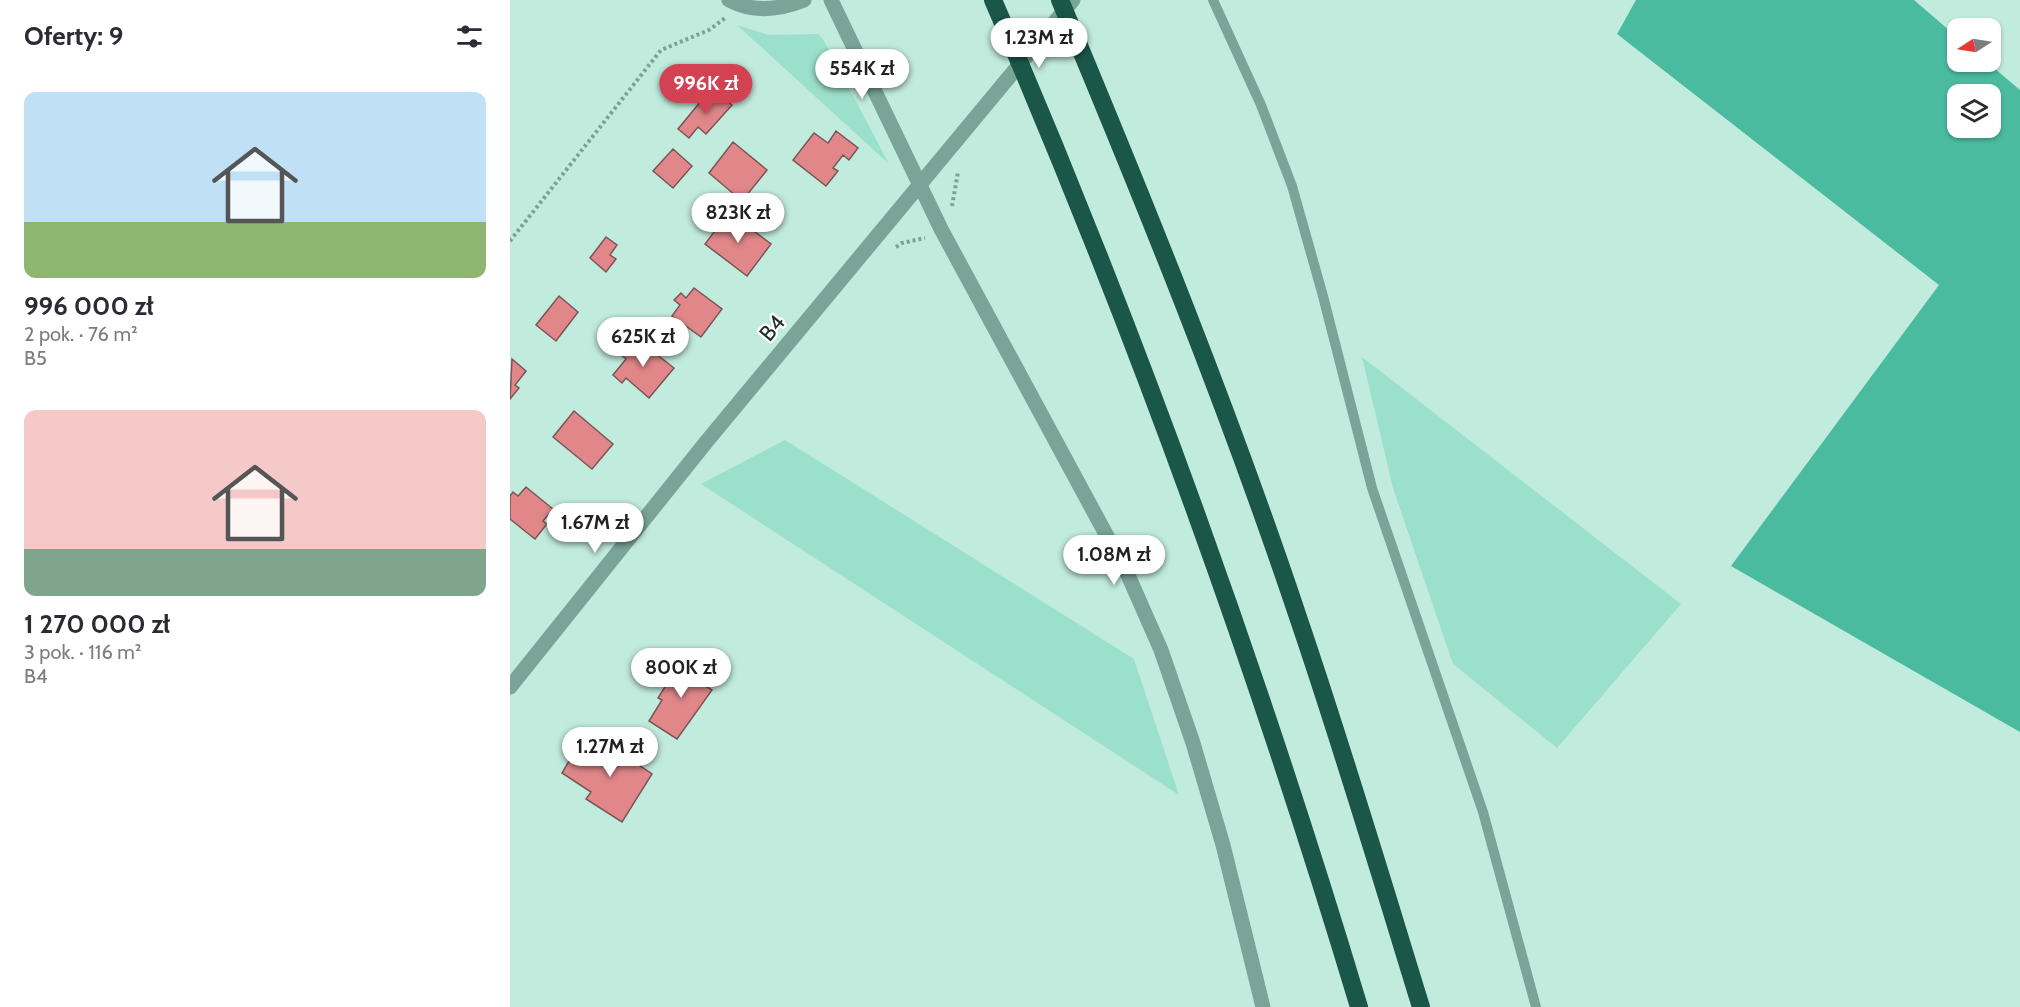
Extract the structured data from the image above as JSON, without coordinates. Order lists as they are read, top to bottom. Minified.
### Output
{"streets":{"street":["B4"]},"north":"left","page":{"heading":"Oferty: 9","price":["1.23M zł","554K zł","996K zł","823K zł","625K zł","1.67M zł","1.08M zł","800K zł","1.27M zł"],"list":[{"name":"996 000 zł","note":"2 pok. · 76 m² · B5"},{"name":"1 270 000 zł","note":"3 pok. · 116 m² · B4"}]}}
